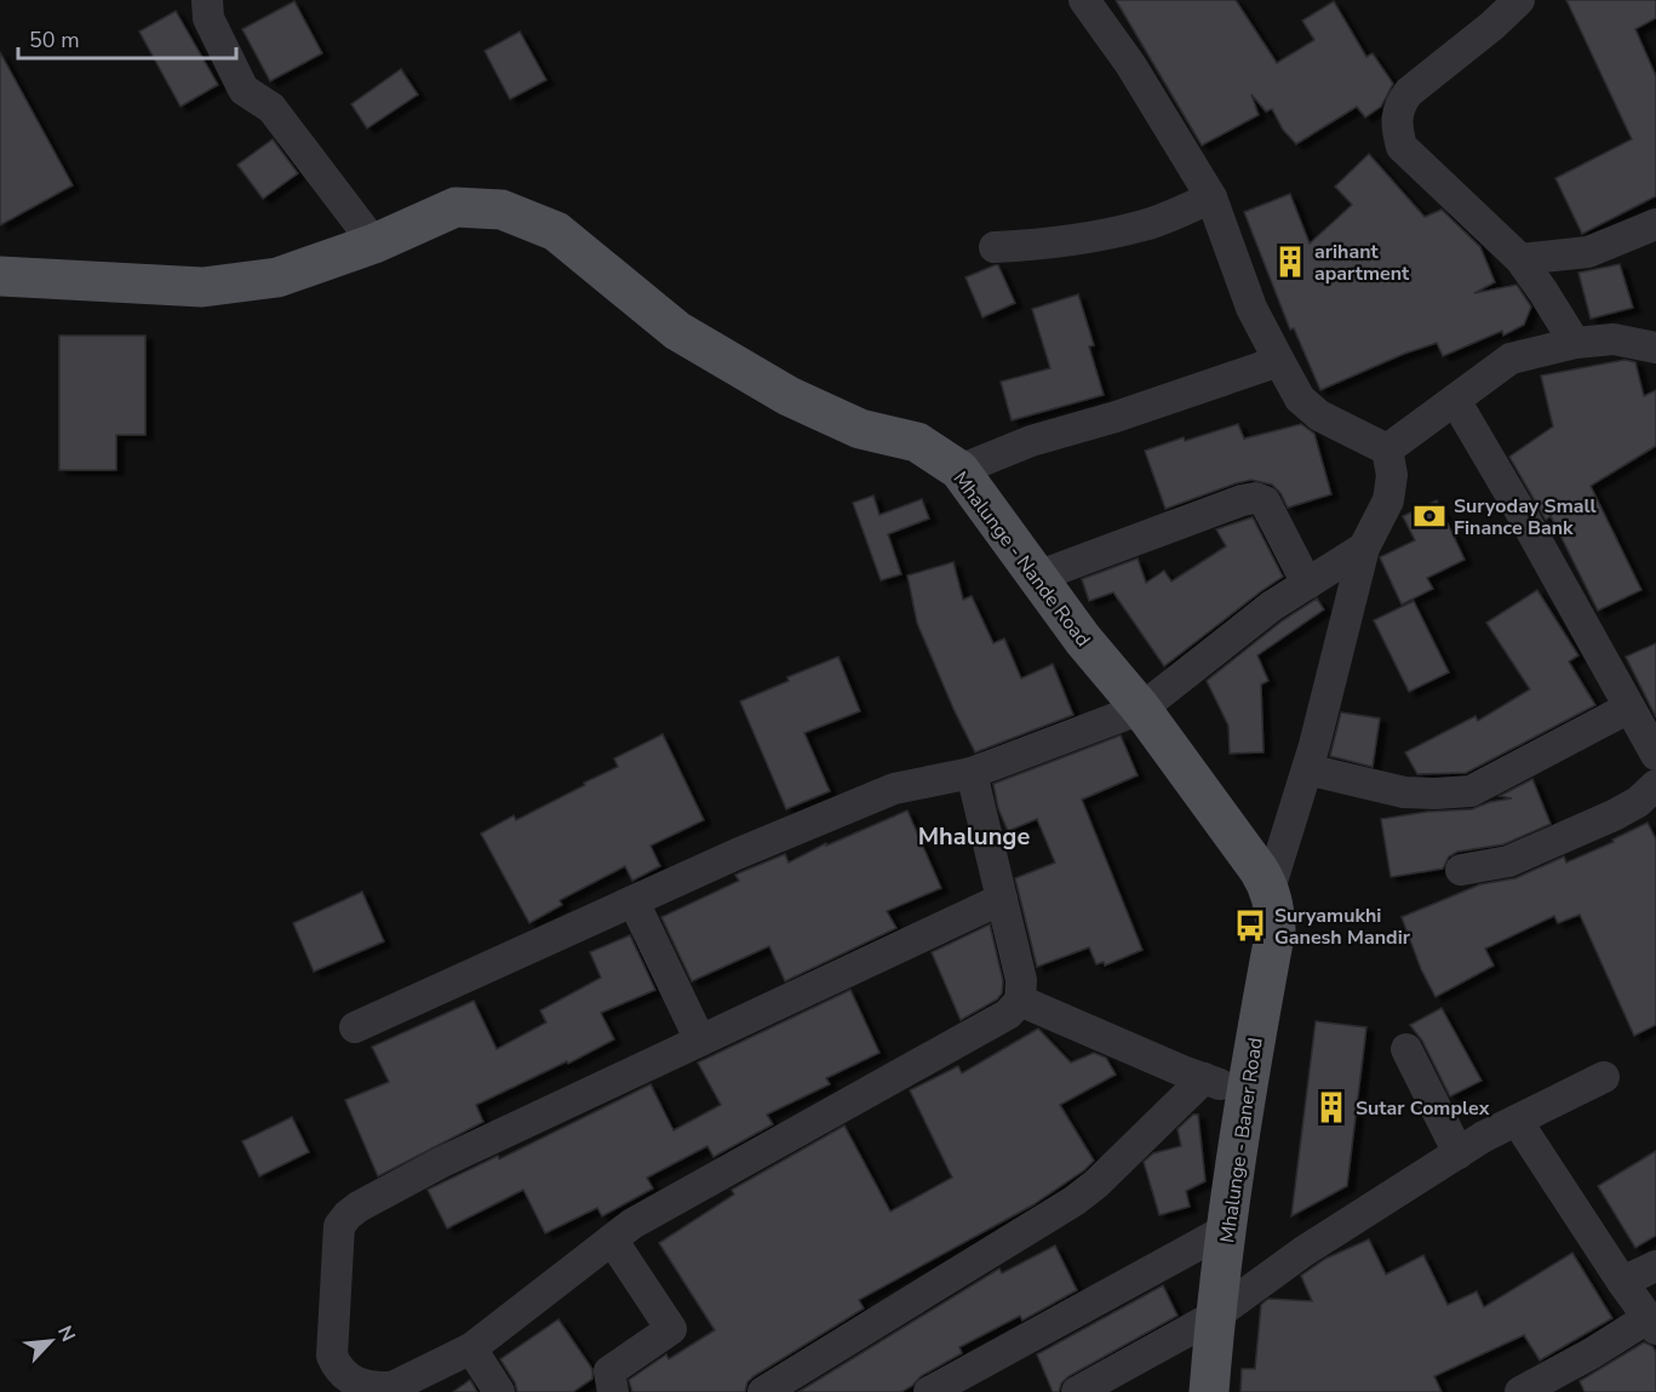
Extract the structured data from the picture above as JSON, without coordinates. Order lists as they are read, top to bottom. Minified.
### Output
{"streets":{"main road":["Mhalunge - Nande Road","Mhalunge - Baner Road"]},"crossings":[["Mhalunge - Nande Road","Mhalunge - Baner Road"]],"districts":["Mhalunge"],"places":{"building":["arihant apartment","Sutar Complex"],"bank":["Suryoday Small Finance Bank"],"bus stop":["Suryamukhi Ganesh Mandir"]},"scale_bar":"50 m","north":"top right"}
